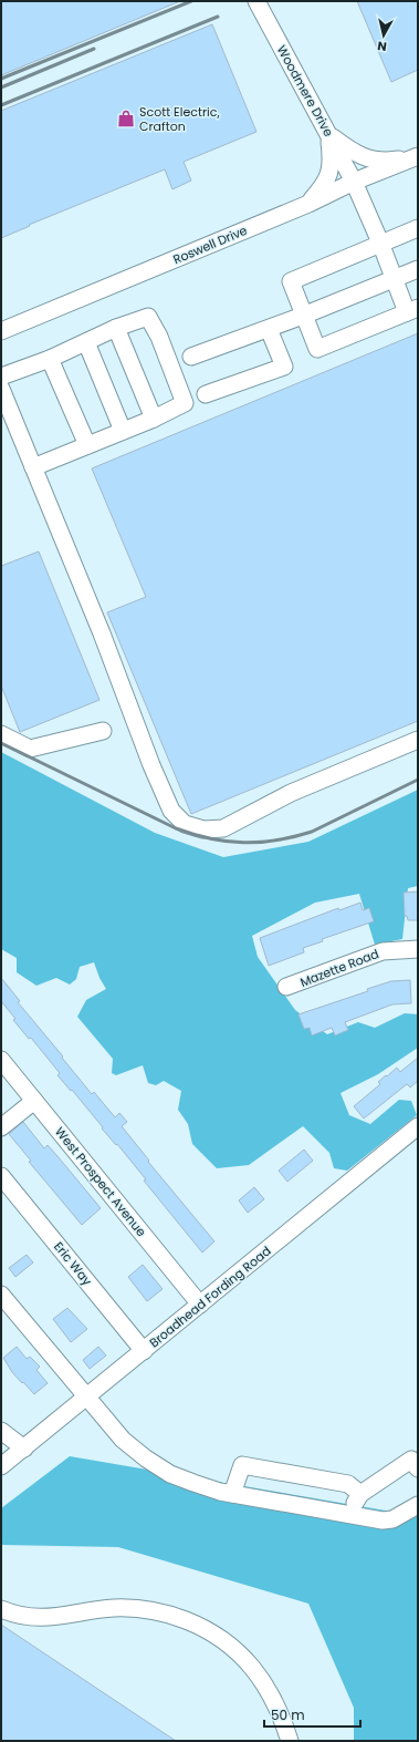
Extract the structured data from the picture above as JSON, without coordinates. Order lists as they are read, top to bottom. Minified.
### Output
{"streets":{"street":["Woodmere Drive","Roswell Drive","Mazette Road","West Prospect Avenue","Eric Way","Broadhead Fording Road"]},"crossings":[["Woodmere Drive","Roswell Drive"],["West Prospect Avenue","Broadhead Fording Road"],["Eric Way","Broadhead Fording Road"]],"places":{"shop":["Scott Electric, Crafton"]},"scale_bar":"50 m","north":"bottom"}
